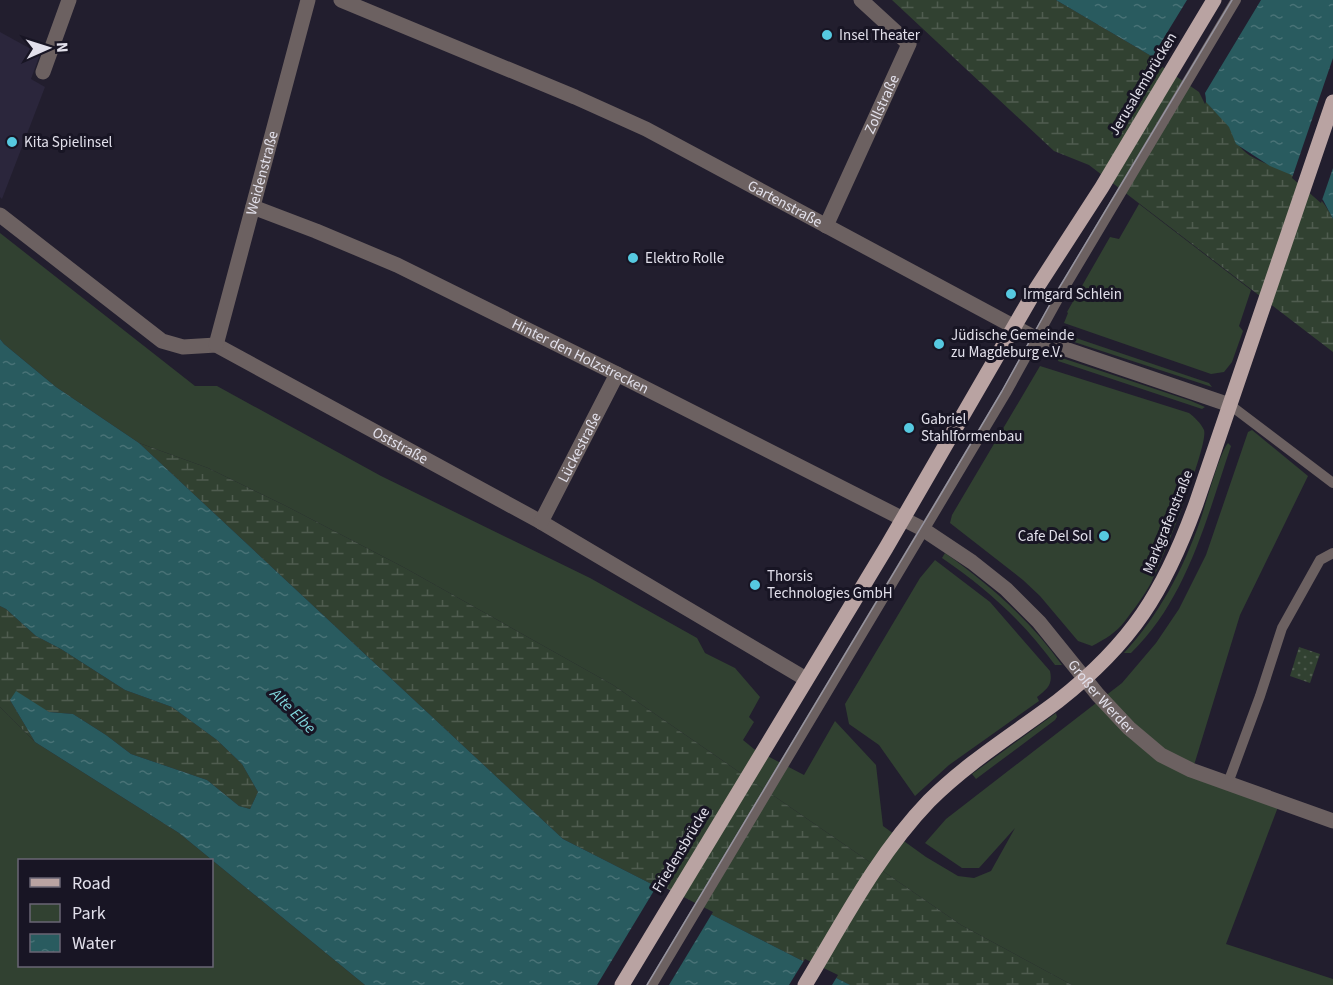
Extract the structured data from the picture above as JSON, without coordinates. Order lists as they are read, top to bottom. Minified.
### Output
{"streets":{"main road":["Jerusalembrücken","Markgrafenstraße","Friedensbrücke"],"street":["Zollstraße","Weidenstraße","Gartenstraße","Hinter den Holzstrecken","Oststraße","Lückestraße","Großer Werder"]},"crossings":[["Jerusalembrücken","Gartenstraße"],["Zollstraße","Gartenstraße"],["Weidenstraße","Hinter den Holzstrecken"],["Weidenstraße","Oststraße"],["Gartenstraße","Markgrafenstraße"],["Hinter den Holzstrecken","Lückestraße"],["Hinter den Holzstrecken","Großer Werder"],["Hinter den Holzstrecken","Friedensbrücke"],["Oststraße","Lückestraße"],["Oststraße","Friedensbrücke"],["Markgrafenstraße","Großer Werder"],["Großer Werder","Friedensbrücke"]],"water":["Alte Elbe"],"places":["Insel Theater","Kita Spielinsel","Elektro Rolle","Irmgard Schlein","Jüdische Gemeinde zu Magdeburg e.V.","Gabriel Stahlformenbau","Cafe Del Sol","Thorsis Technologies GmbH"],"legend":["Road","Park","Water"],"north":"right"}
